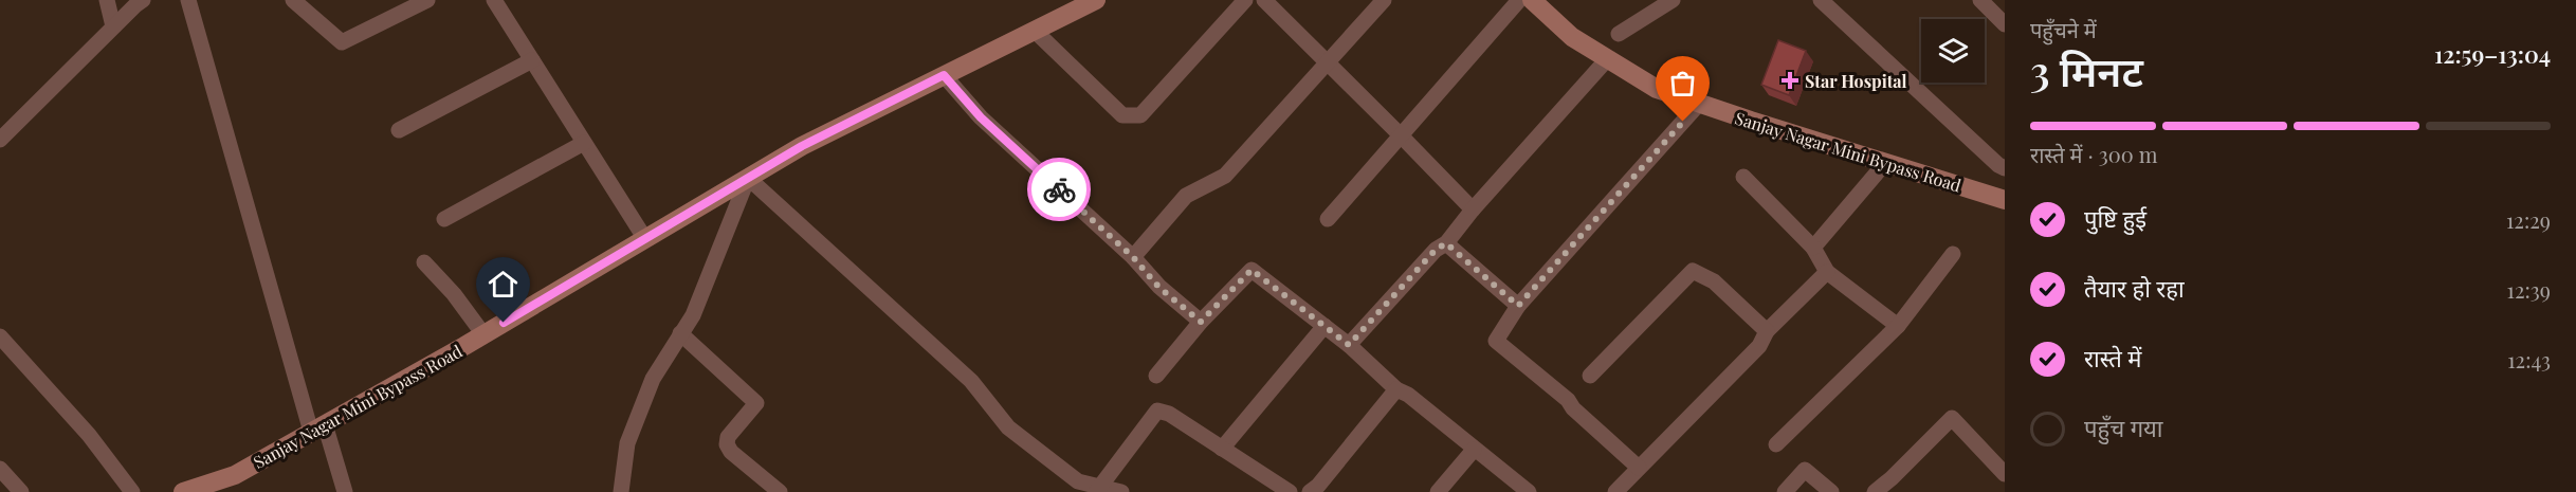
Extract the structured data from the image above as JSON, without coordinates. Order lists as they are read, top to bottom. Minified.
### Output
{"streets":{"street":["Sanjay Nagar Mini Bypass Road"]},"places":{"health":["Star Hospital"]},"page":{"heading":["3 मिनट","पहुँचने में","12:59–13:04"],"bar":"रास्ते में · 300 m","list":[["पुष्टि हुई","12:29"],["तैयार हो रहा","12:39"],["रास्ते में","12:43"],"पहुँच गया"]}}
